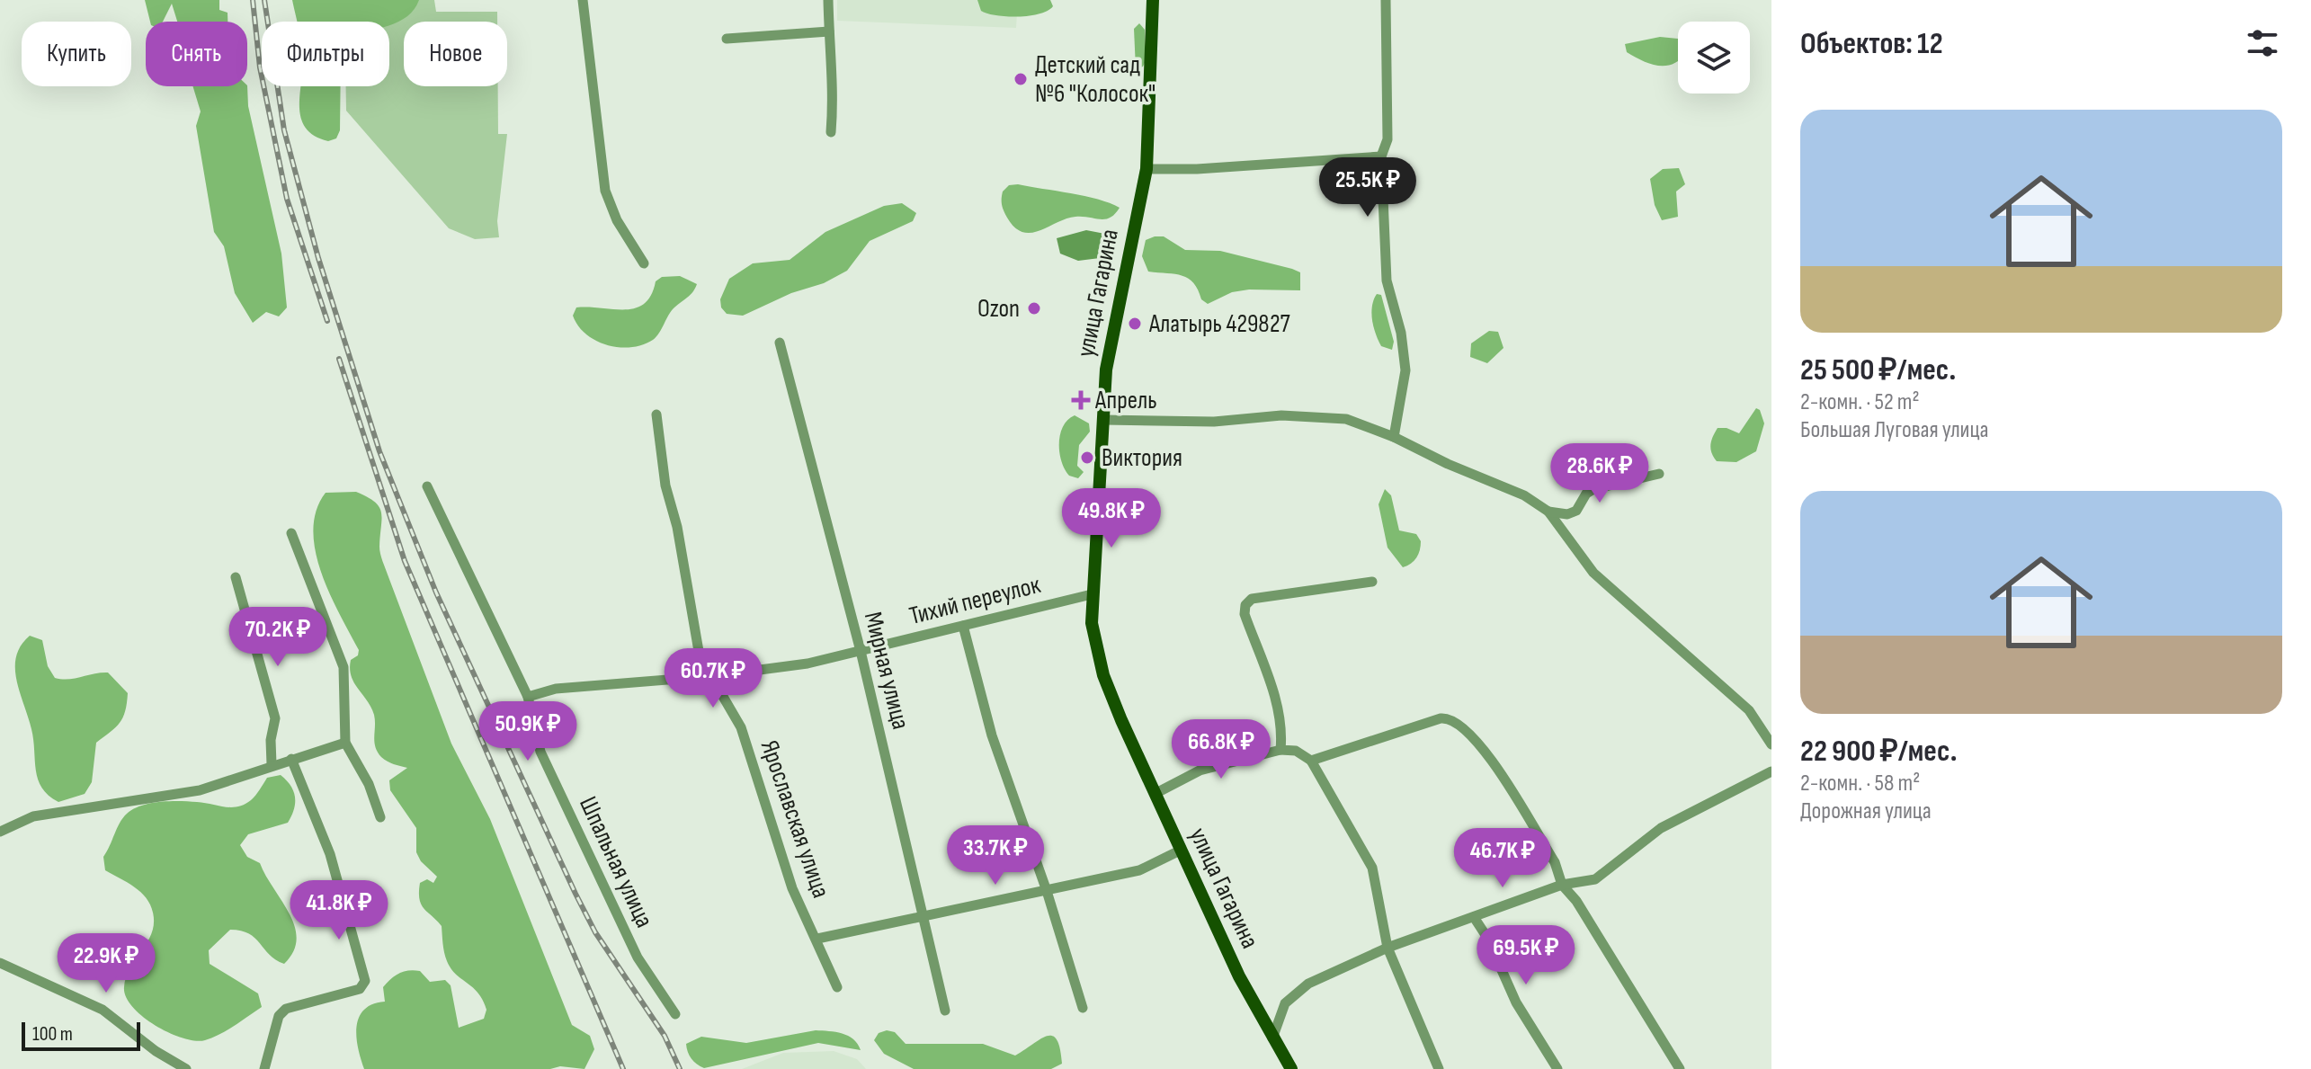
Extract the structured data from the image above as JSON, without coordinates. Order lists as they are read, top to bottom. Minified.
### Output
{"streets":{"main road":["улица Гагарина"],"street":["Тихий переулок","Мирная улица","Ярославская улица","Шпальная улица"]},"crossings":[["улица Гагарина","Тихий переулок"],["Тихий переулок","Мирная улица"],["Тихий переулок","Ярославская улица"],["Тихий переулок","Шпальная улица"]],"places":{"other":["Детский сад №6 \"Колосок\"","Ozon","Алатырь 429827","Виктория"],"health":["Апрель"]},"scale_bar":"100 m","page":{"heading":"Объектов: 12","chip":["Купить","Снять","Фильтры","Новое"],"list":[{"name":"25 500 ₽/мес.","note":"2-комн. · 52 m² · Большая Луговая улица"},{"name":"22 900 ₽/мес.","note":"2-комн. · 58 m² · Дорожная улица"}],"price":["25.5K ₽","28.6K ₽","49.8K ₽","70.2K ₽","60.7K ₽","50.9K ₽","66.8K ₽","33.7K ₽","46.7K ₽","41.8K ₽","69.5K ₽","22.9K ₽"],"scale":"100 m"}}
